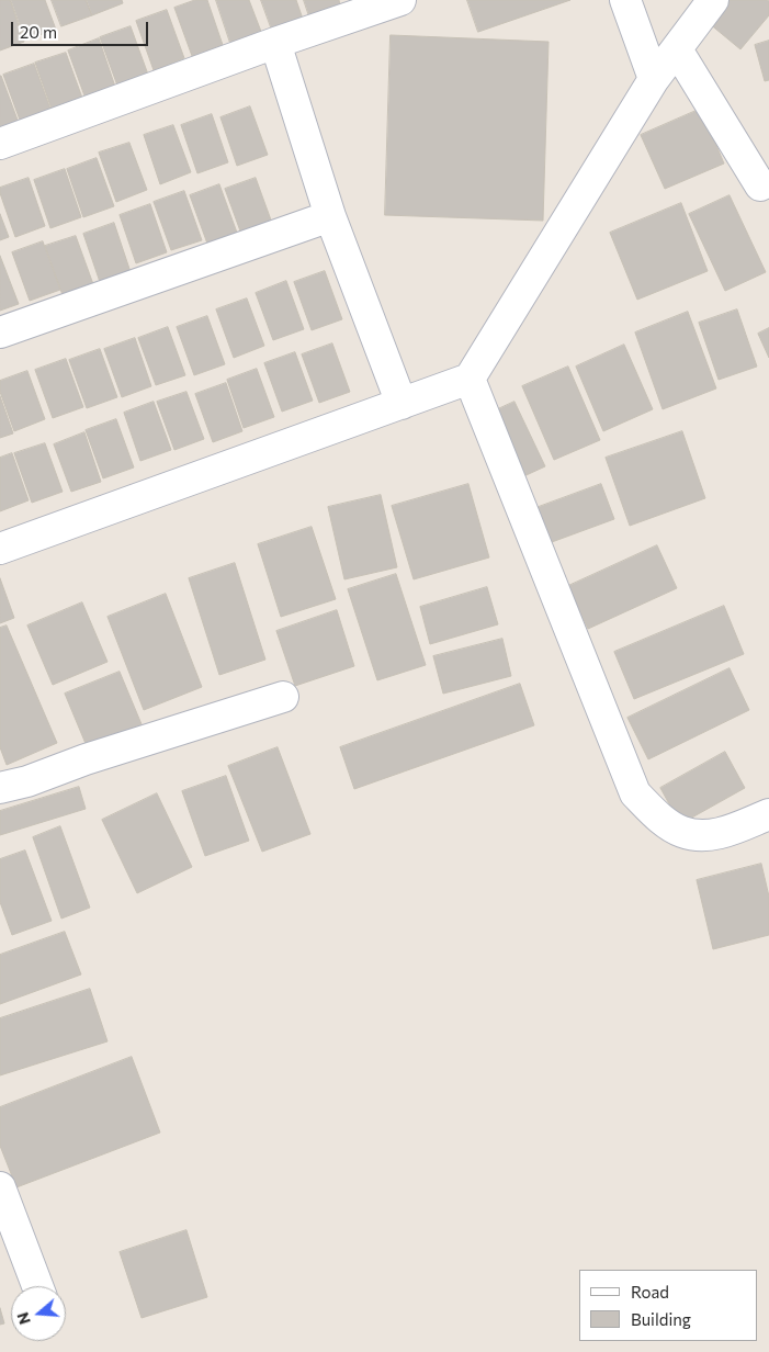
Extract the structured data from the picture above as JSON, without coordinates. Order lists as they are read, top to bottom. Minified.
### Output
{"legend":["Road","Building"],"scale_bar":"20 m","north":"left"}
